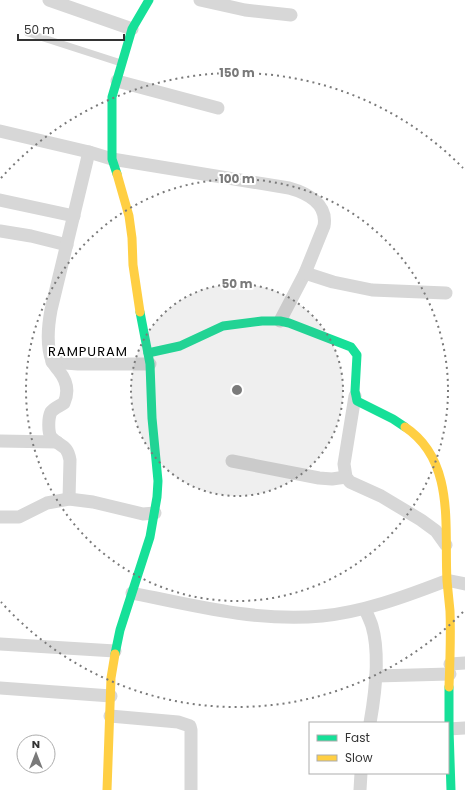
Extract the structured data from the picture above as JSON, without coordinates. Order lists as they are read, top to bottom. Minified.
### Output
{"districts":["RAMPURAM"],"legend":["Fast","Slow"],"scale_bar":"50 m","north":"top","rings":["150 m","100 m","50 m"]}
